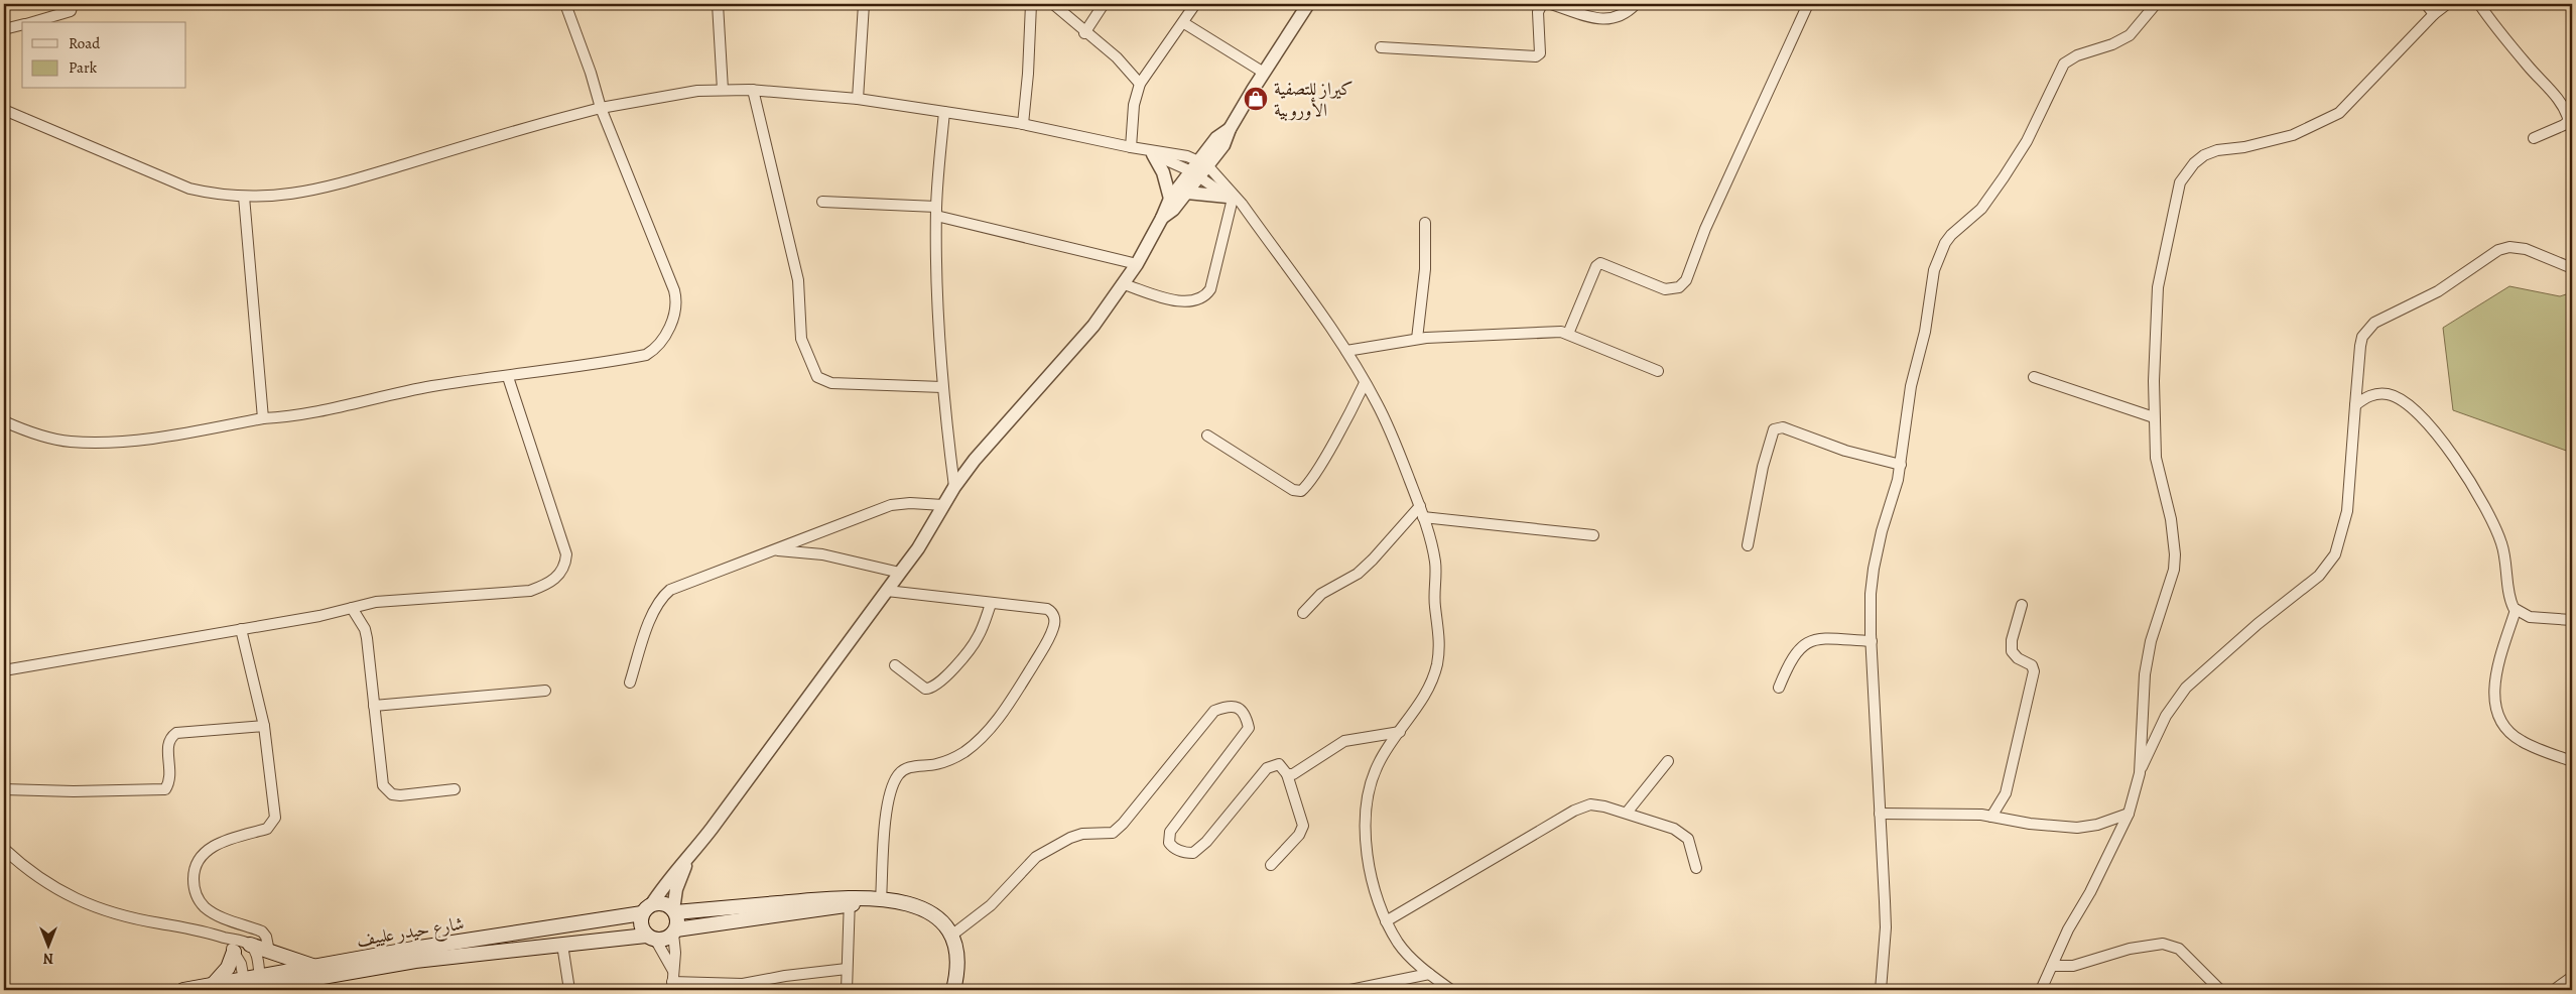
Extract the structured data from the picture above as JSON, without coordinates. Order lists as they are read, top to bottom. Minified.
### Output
{"streets":{"main road":["شارع حيدر علييف"]},"places":{"shop":["كيراز للتصفية الأوروبية"]},"legend":["Road","Park"],"north":"bottom"}
